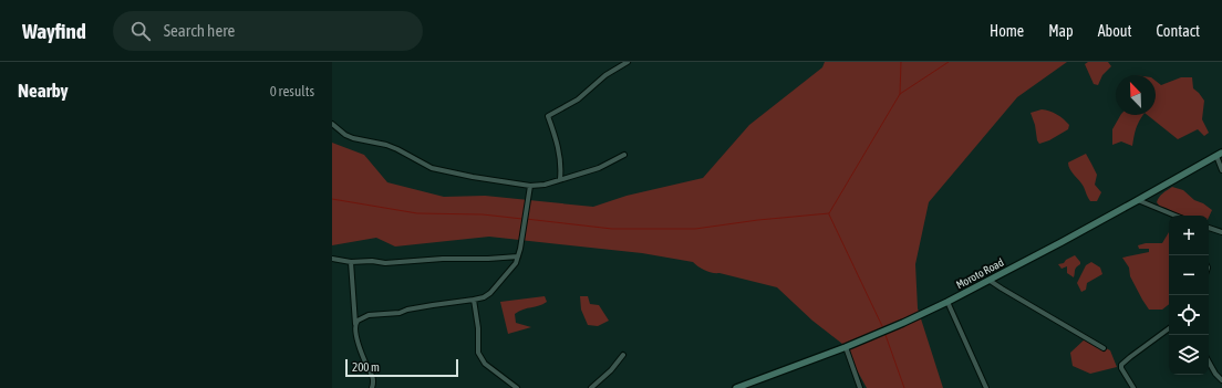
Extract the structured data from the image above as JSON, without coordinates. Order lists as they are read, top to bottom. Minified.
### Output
{"streets":{"main road":["Moroto Road"]},"scale_bar":"200 m","north":"top left","page":{"header":"Wayfind","search":"Search here","nav":["Home","Map","About","Contact"],"heading":["Nearby","0 results"],"map_buttons":["+","−"],"scale":"200 m"}}
